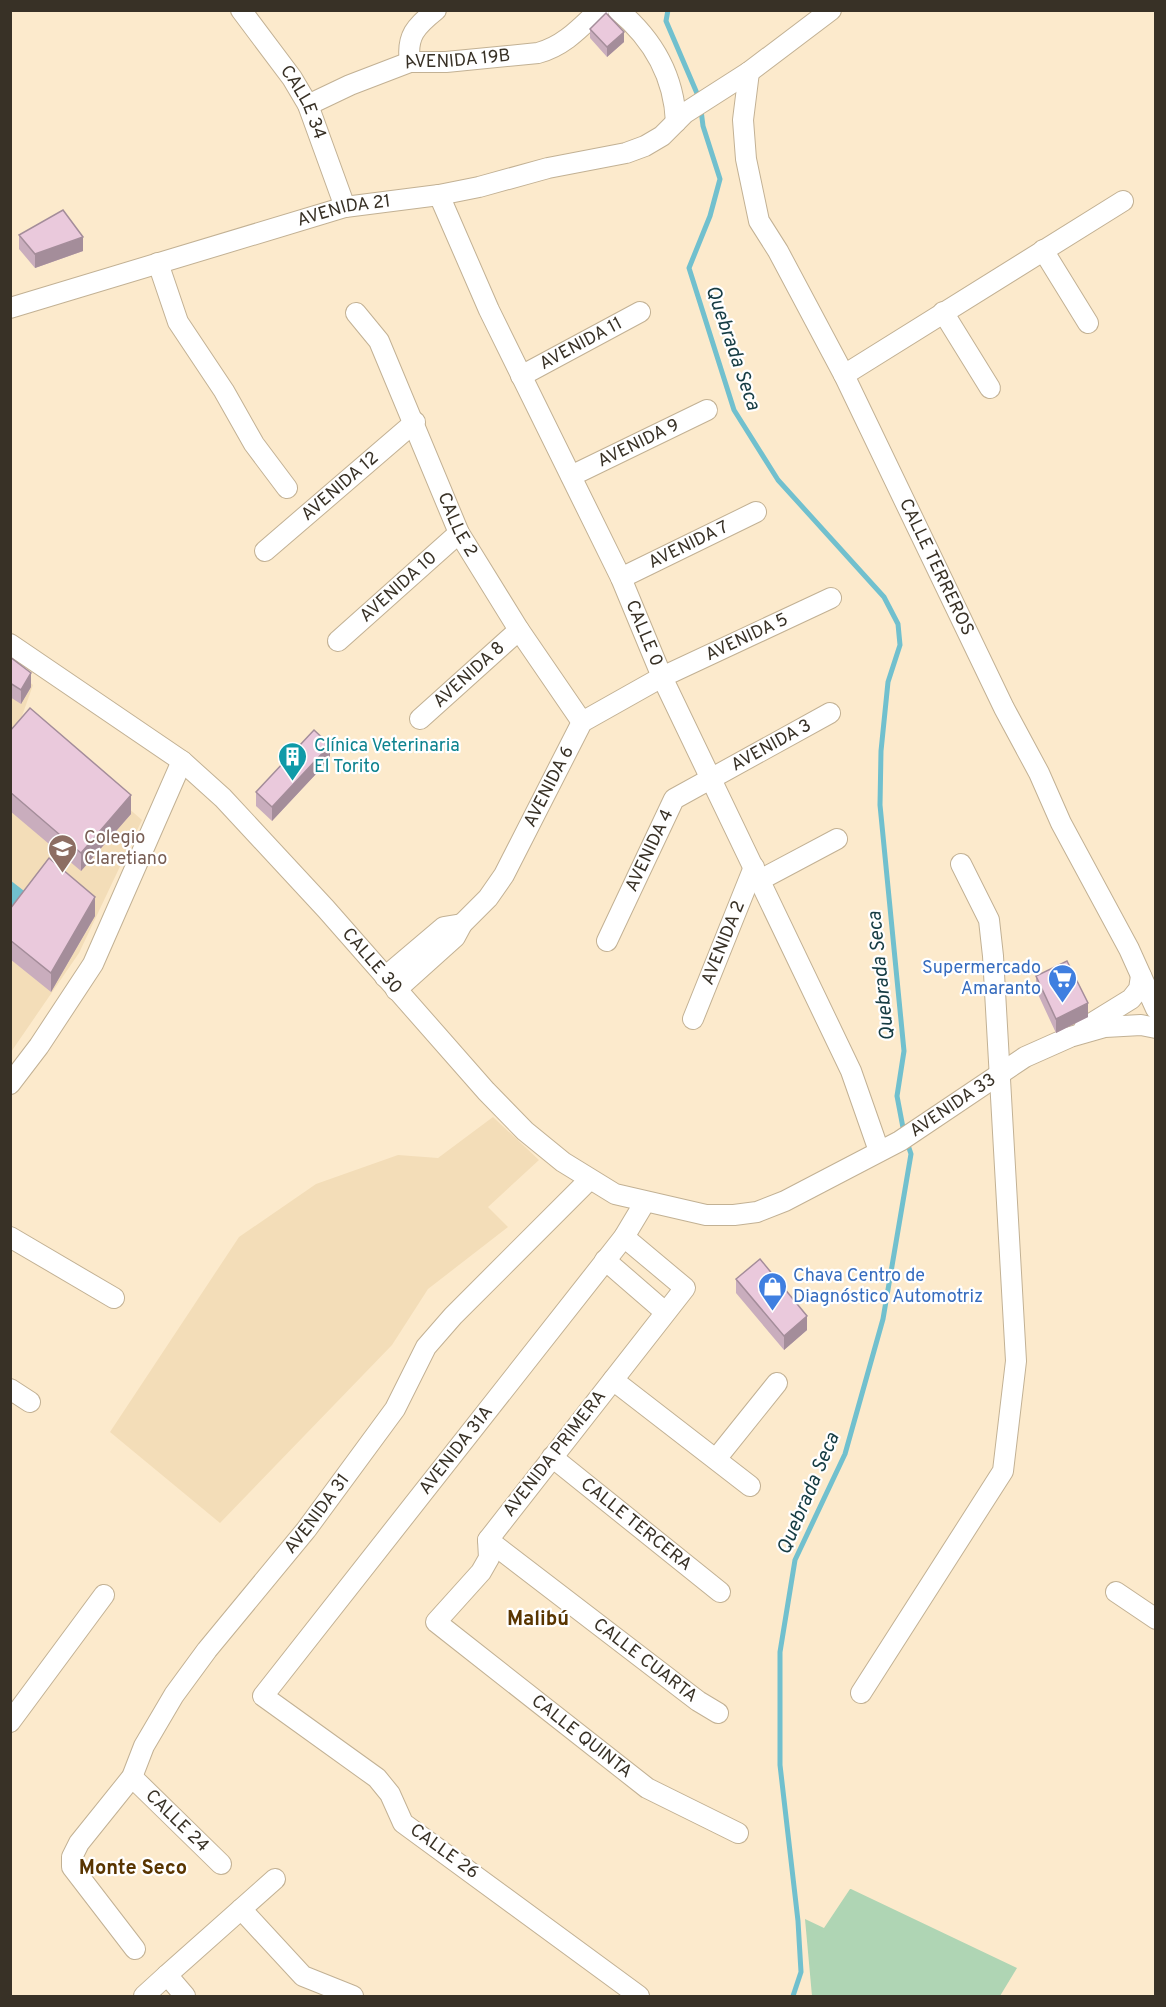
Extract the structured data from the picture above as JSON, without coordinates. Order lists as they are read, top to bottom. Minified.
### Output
{"streets":{"street":["AVENIDA 19B","CALLE 34","AVENIDA 21","AVENIDA 11","AVENIDA 9","AVENIDA 12","CALLE 2","AVENIDA 7","CALLE TERREROS","AVENIDA 10","CALLE 0","AVENIDA 5","AVENIDA 8","AVENIDA 3","AVENIDA 6","AVENIDA 4","AVENIDA 2","CALLE 30","AVENIDA 33","AVENIDA 31A","AVENIDA PRIMERA","AVENIDA 31","CALLE TERCERA","CALLE CUARTA","CALLE QUINTA","CALLE 24","CALLE 26"]},"crossings":[["AVENIDA 19B","CALLE 34"],["CALLE 34","AVENIDA 21"],["AVENIDA 21","CALLE TERREROS"],["AVENIDA 21","CALLE 0"],["AVENIDA 11","CALLE 0"],["AVENIDA 9","CALLE 0"],["AVENIDA 12","CALLE 2"],["CALLE 2","AVENIDA 10"],["CALLE 2","AVENIDA 8"],["CALLE 2","AVENIDA 6"],["AVENIDA 7","CALLE 0"],["CALLE 0","AVENIDA 5"],["CALLE 0","AVENIDA 3"],["CALLE 0","AVENIDA 4"],["CALLE 0","AVENIDA 2"],["CALLE 0","AVENIDA 33"],["AVENIDA 3","AVENIDA 4"],["AVENIDA 6","CALLE 30"],["CALLE 30","AVENIDA 33"],["CALLE 30","AVENIDA 31A"],["CALLE 30","AVENIDA 31"],["AVENIDA 31A","AVENIDA PRIMERA"],["AVENIDA 31A","CALLE 26"],["AVENIDA PRIMERA","CALLE TERCERA"],["AVENIDA PRIMERA","CALLE CUARTA"],["AVENIDA PRIMERA","CALLE QUINTA"],["AVENIDA 31","CALLE 24"]],"districts":["Malibú","Monte Seco"],"water":["Quebrada Seca"],"places":{"building":["Clínica Veterinaria El Torito"],"school or university":["Colegio Claretiano"],"supermarket":["Supermercado Amaranto"],"shop":["Chava Centro de Diagnóstico Automotriz"]}}
